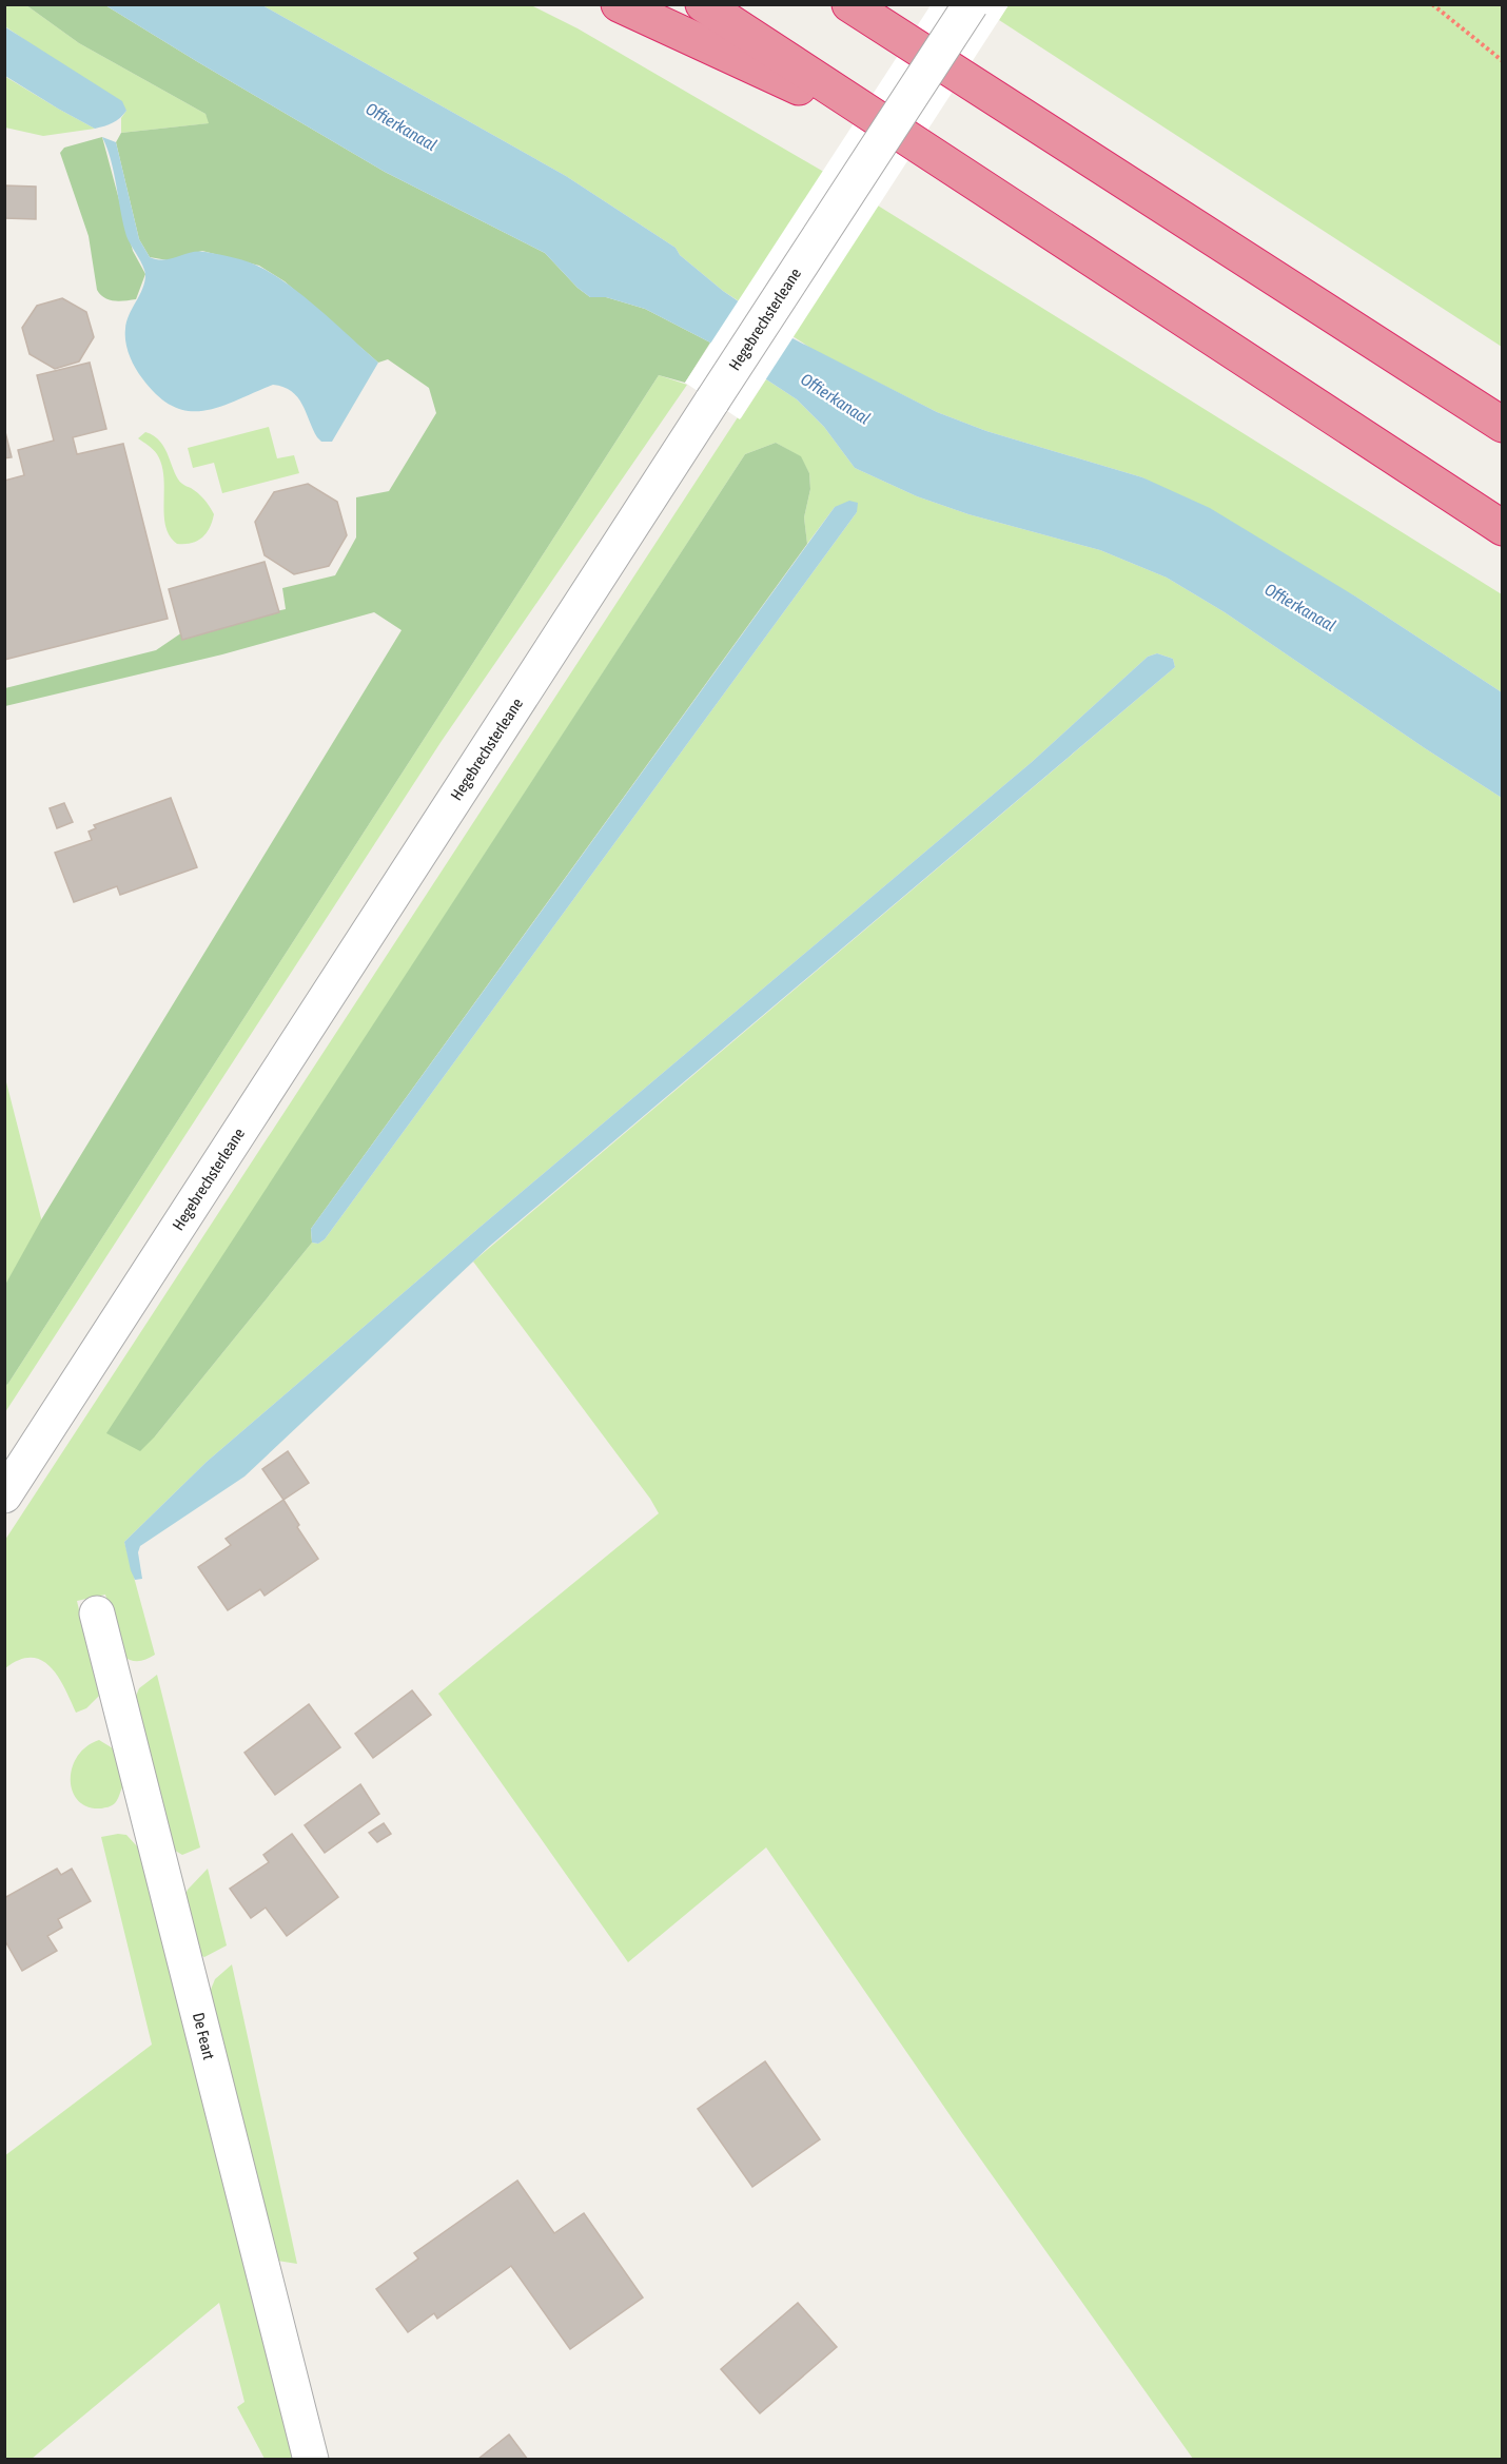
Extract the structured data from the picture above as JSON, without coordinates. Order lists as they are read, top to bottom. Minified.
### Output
{"streets":{"street":["Hegebrechsterleane","De Feart"]},"water":["Offierkanaal"]}
